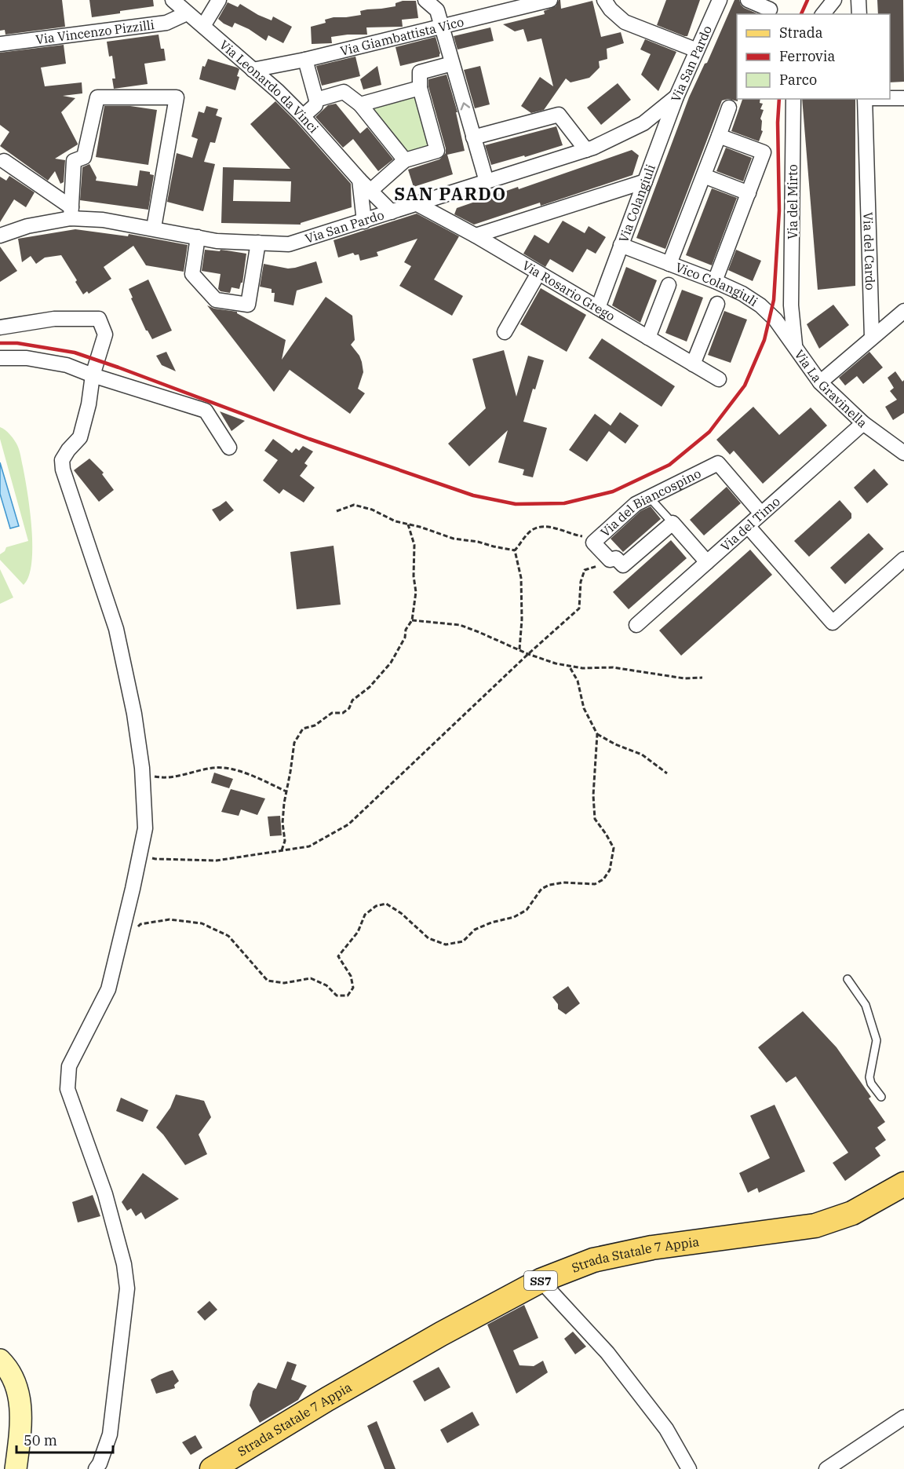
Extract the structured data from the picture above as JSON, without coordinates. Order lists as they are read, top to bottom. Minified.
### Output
{"streets":{"main road":["Strada Statale 7 Appia","SS7"],"street":["Via Vincenzo Pizzilli","Via Giambattista Vico","Via San Pardo","Via Leonardo da Vinci","Via del Mirto","Via Colangiuli","Via del Cardo","Vico Colangiuli","Via Rosario Grego","Via La Gravinella","Via del Biancospino","Via del Timo"]},"crossings":[["Via Vincenzo Pizzilli","Via Leonardo da Vinci"],["Via Giambattista Vico","Via Leonardo da Vinci"],["Via San Pardo","Via Leonardo da Vinci"],["Via San Pardo","Via Colangiuli"],["Via San Pardo","Via Rosario Grego"],["Via del Mirto","Via La Gravinella"],["Via Colangiuli","Vico Colangiuli"],["Via Colangiuli","Via Rosario Grego"],["Vico Colangiuli","Via La Gravinella"],["Via La Gravinella","Via del Timo"],["Via del Biancospino","Via del Timo"]],"districts":["SAN PARDO"],"legend":["Strada","Ferrovia","Parco"],"scale_bar":"50 m"}
